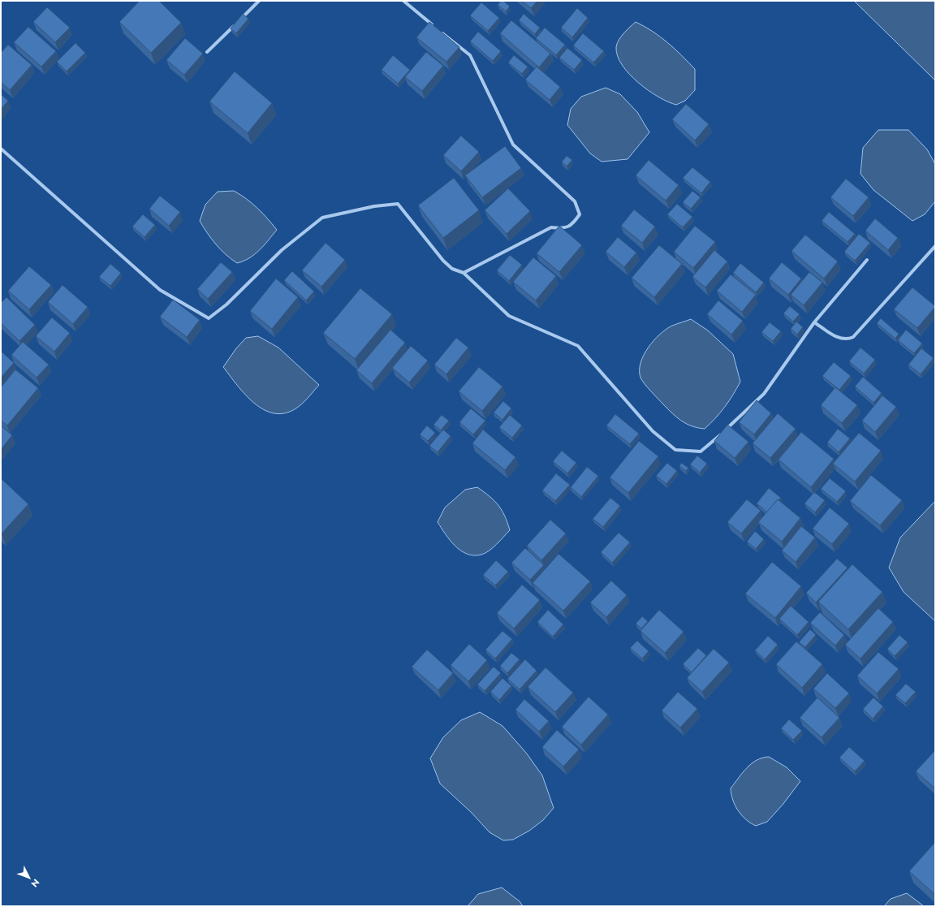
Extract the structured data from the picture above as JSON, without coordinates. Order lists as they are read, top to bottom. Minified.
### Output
{"north":"bottom right"}
